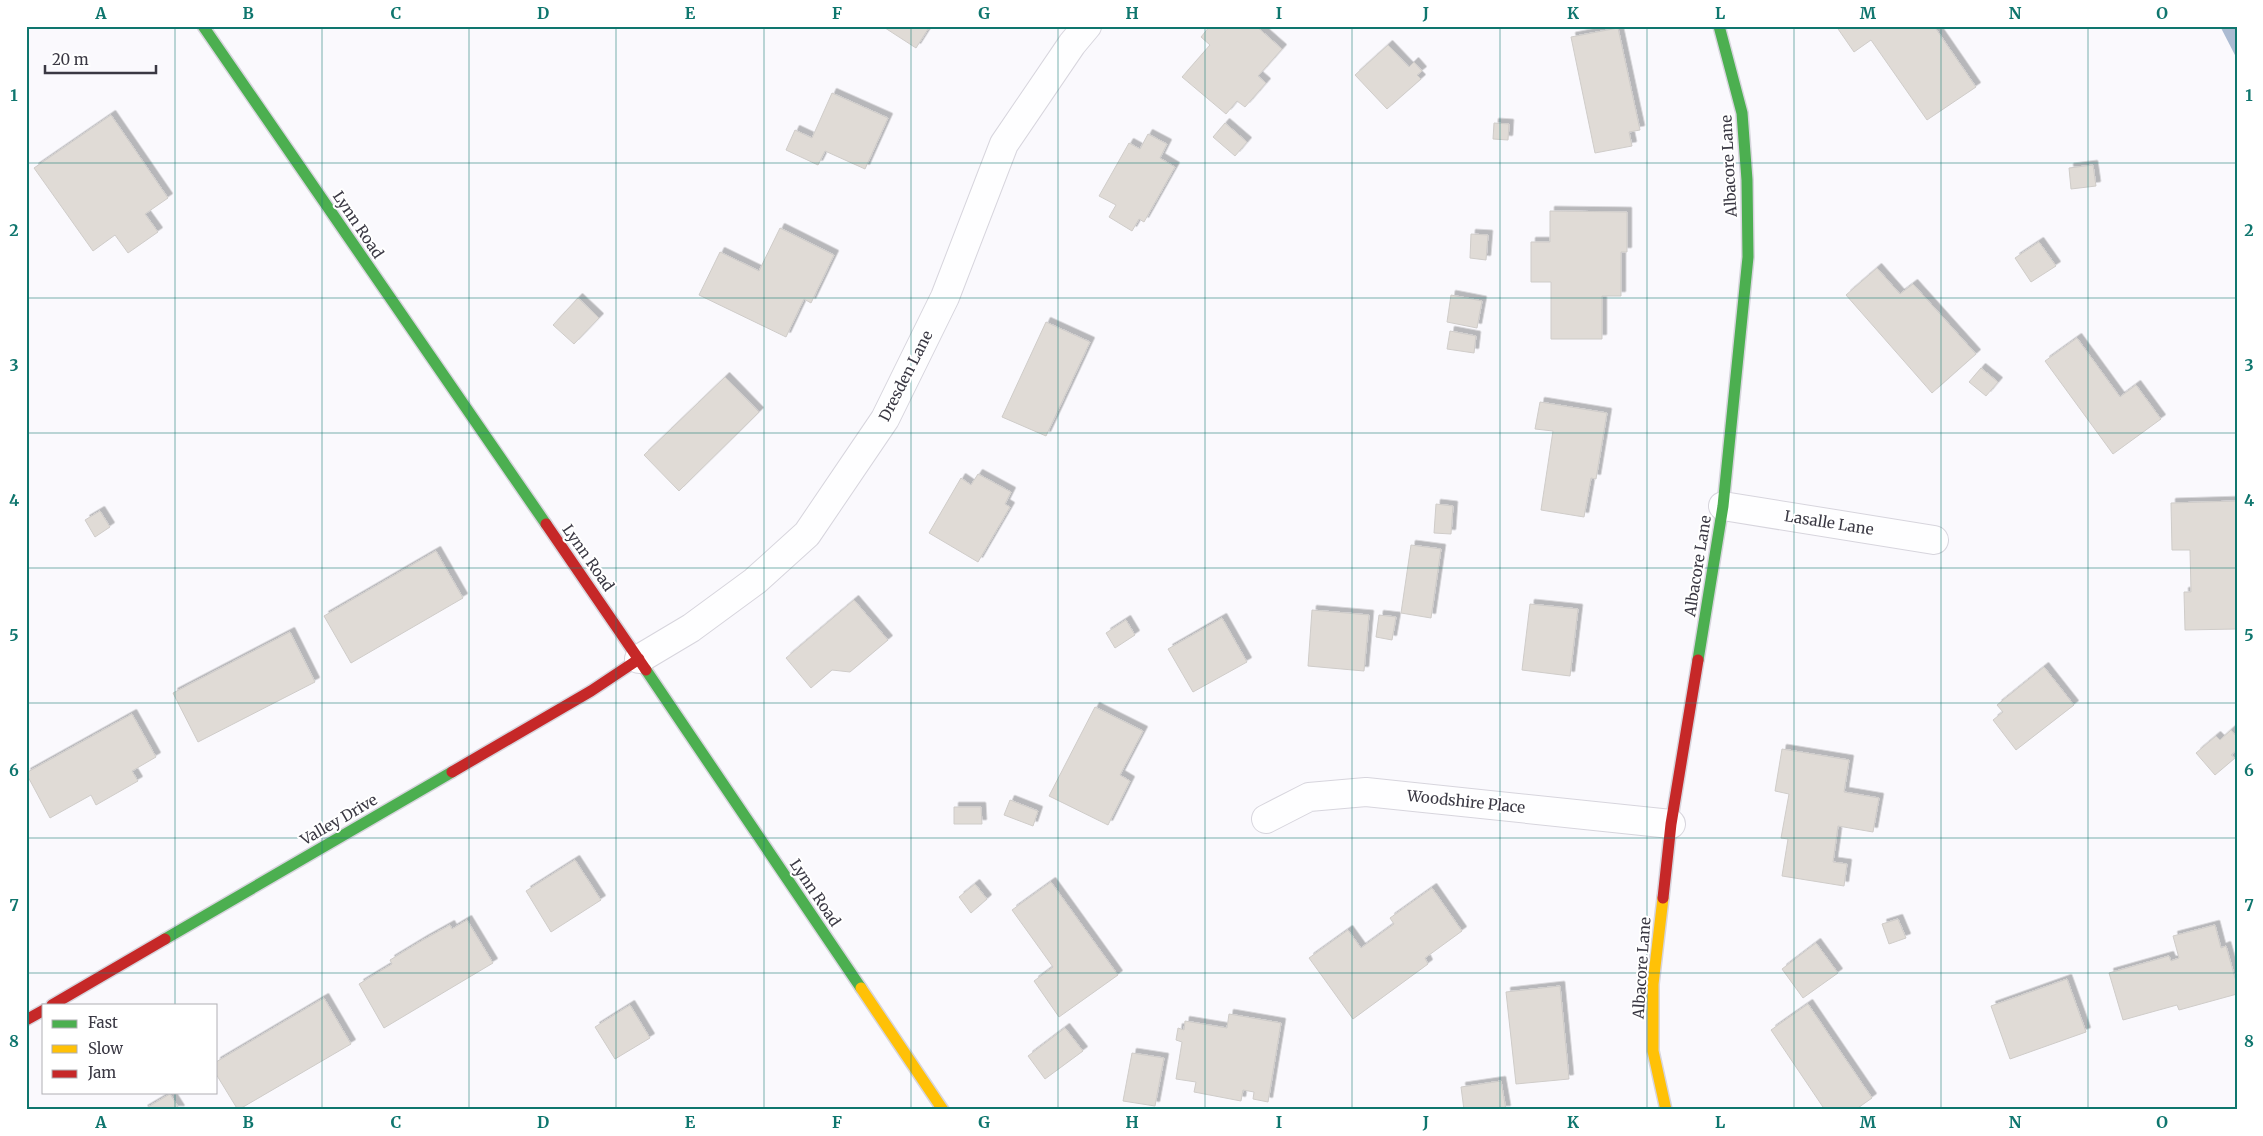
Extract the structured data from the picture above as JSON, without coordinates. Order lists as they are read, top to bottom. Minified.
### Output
{"streets":{"street":["Albacore Lane","Lynn Road","Dresden Lane","Lasalle Lane","Woodshire Place","Valley Drive"]},"crossings":[["Albacore Lane","Lasalle Lane"],["Albacore Lane","Woodshire Place"],["Lynn Road","Dresden Lane"],["Lynn Road","Valley Drive"],["Dresden Lane","Valley Drive"]],"legend":["Fast","Slow","Jam"],"scale_bar":"20 m","grid":{"columns":["A","B","C","D","E","F","G","H","I","J","K","L","M","N","O"],"rows":["1","2","3","4","5","6","7","8"]}}
